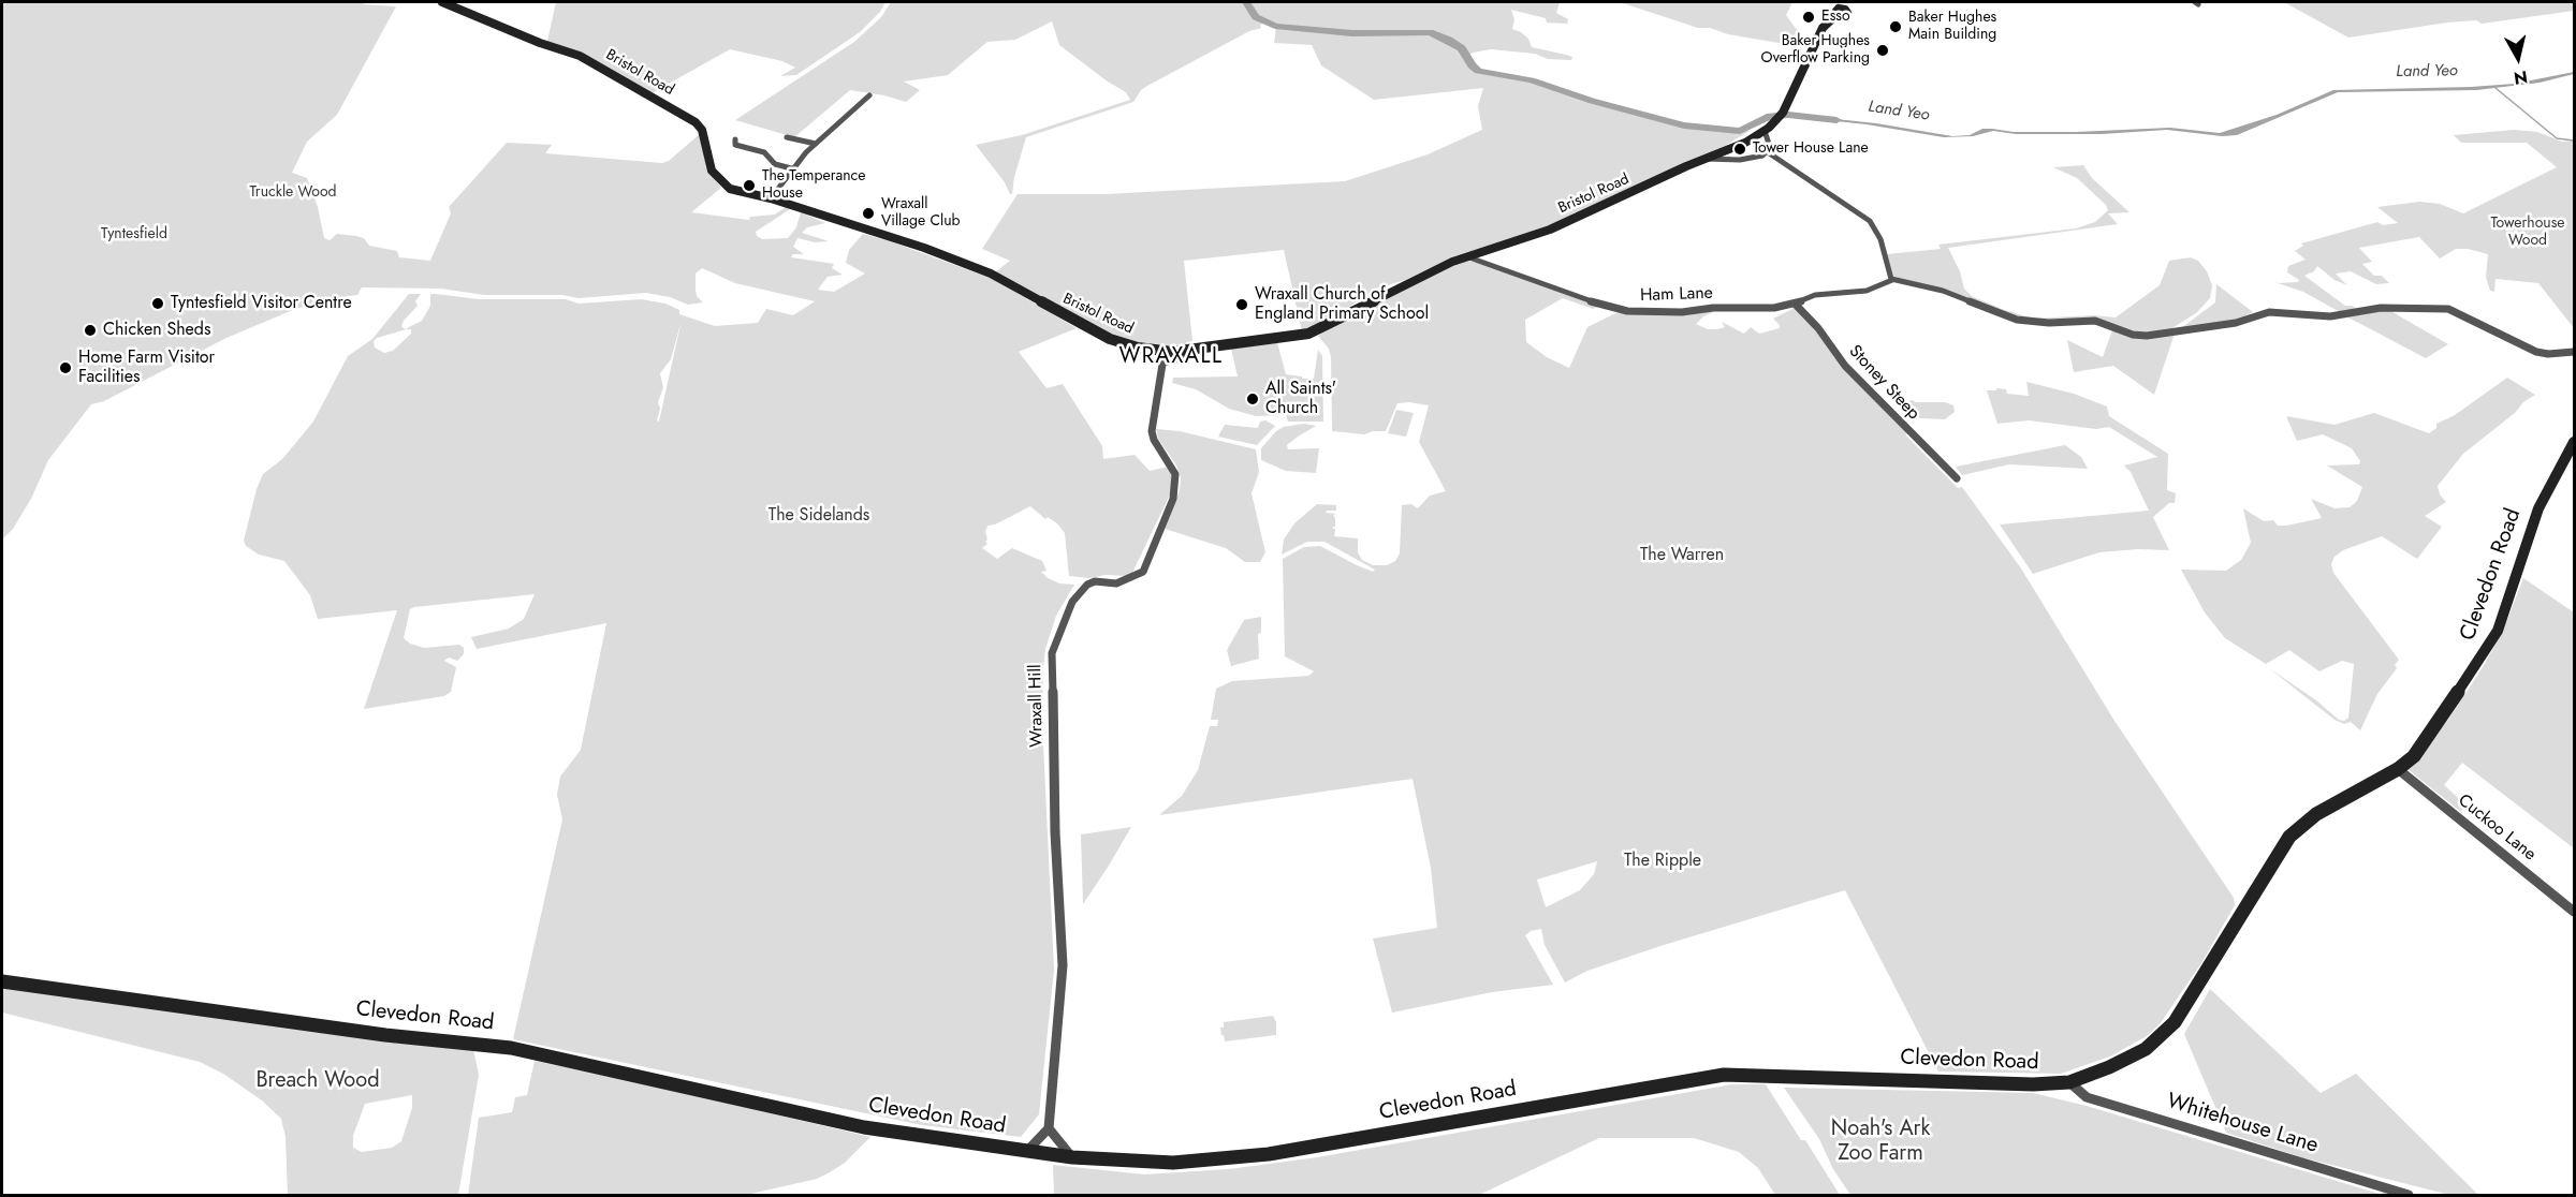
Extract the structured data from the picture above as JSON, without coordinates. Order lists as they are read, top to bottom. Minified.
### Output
{"streets":{"main road":["Bristol Road","Clevedon Road"],"street":["Ham Lane","Stoney Steep","Wraxall Hill","Cuckoo Lane","Whitehouse Lane"]},"crossings":[["Bristol Road","Ham Lane"],["Bristol Road","Wraxall Hill"],["Ham Lane","Stoney Steep"],["Clevedon Road","Cuckoo Lane"],["Clevedon Road","Whitehouse Lane"]],"districts":["WRAXALL"],"water":["Land Yeo"],"parks":["Truckle Wood","Towerhouse Wood","Tyntesfield","The Sidelands","The Warren","The Ripple","Breach Wood","Noah's Ark Zoo Farm"],"places":["Esso","Baker Hughes Main Building","Baker Hughes Overflow Parking","Tower House Lane","The Temperance House","Wraxall Village Club","Tyntesfield Visitor Centre","Wraxall Church of England Primary School","Chicken Sheds","Home Farm Visitor Facilities","All Saints' Church"],"north":"bottom"}
